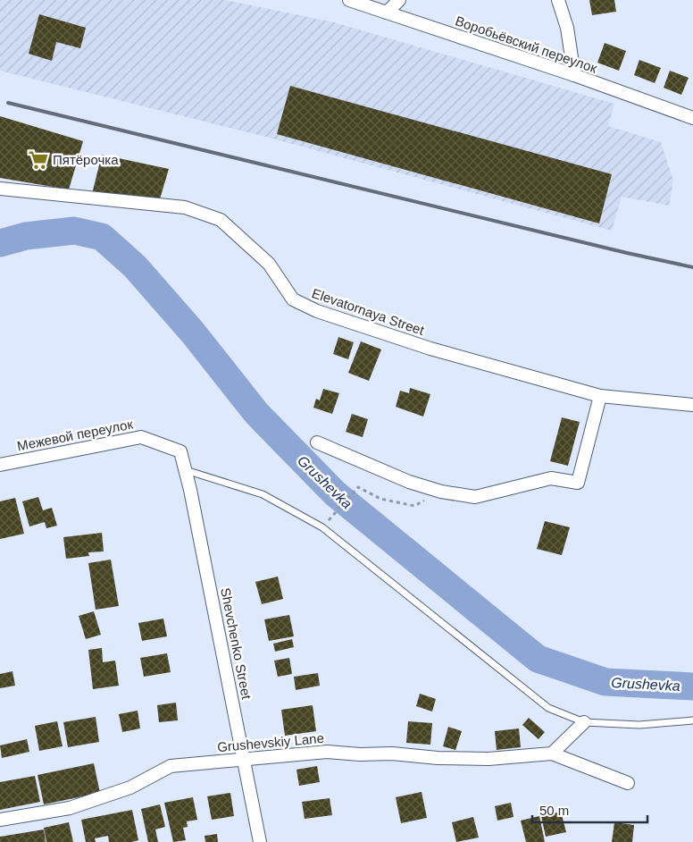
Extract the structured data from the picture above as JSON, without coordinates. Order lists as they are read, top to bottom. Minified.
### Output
{"streets":{"street":["Воробьёвский переулок","Elevatornaya Street","Межевой переулок","Shevchenko Street","Grushevskiy Lane"]},"crossings":[["Межевой переулок","Shevchenko Street"],["Shevchenko Street","Grushevskiy Lane"]],"water":["Grushevka"],"places":{"supermarket":["Пятёрочка"]},"scale_bar":"50 m"}
